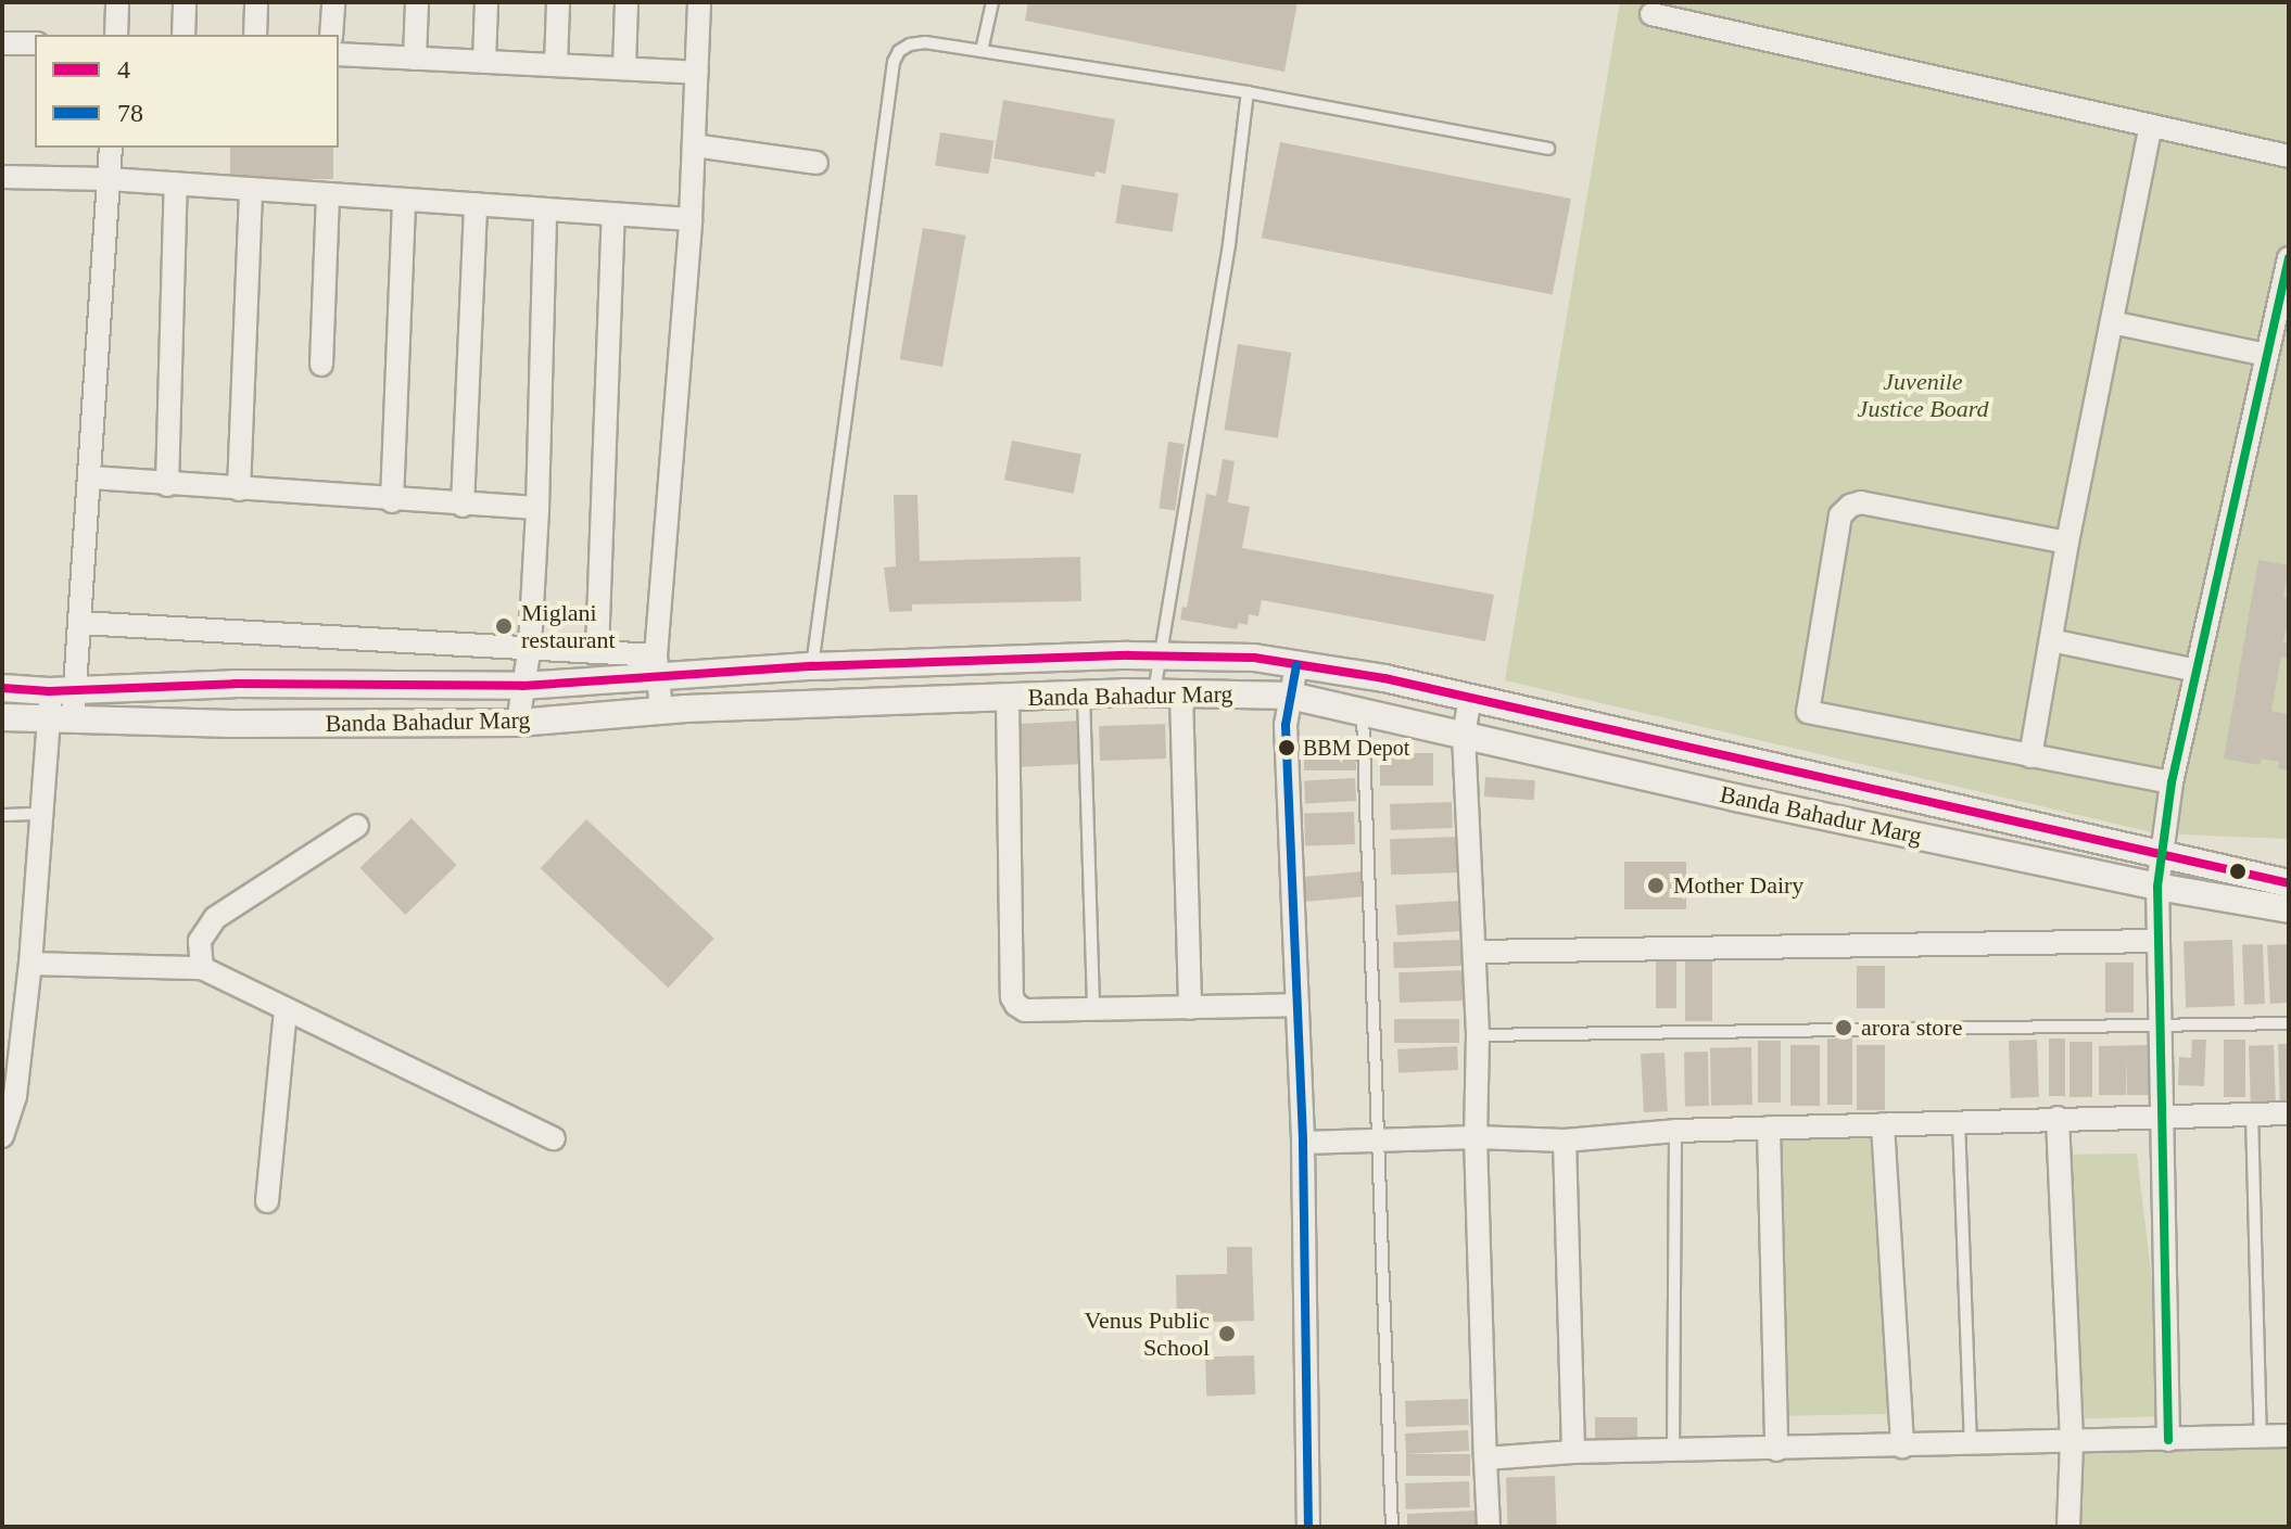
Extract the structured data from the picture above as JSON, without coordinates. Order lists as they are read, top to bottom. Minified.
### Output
{"streets":{"street":["Banda Bahadur Marg"]},"parks":["Juvenile Justice Board"],"places":["Miglani restaurant","BBM Depot","Mother Dairy","arora store","Venus Public School"],"lines":["transit line 4","transit line 78"],"legend":["4","78"]}
